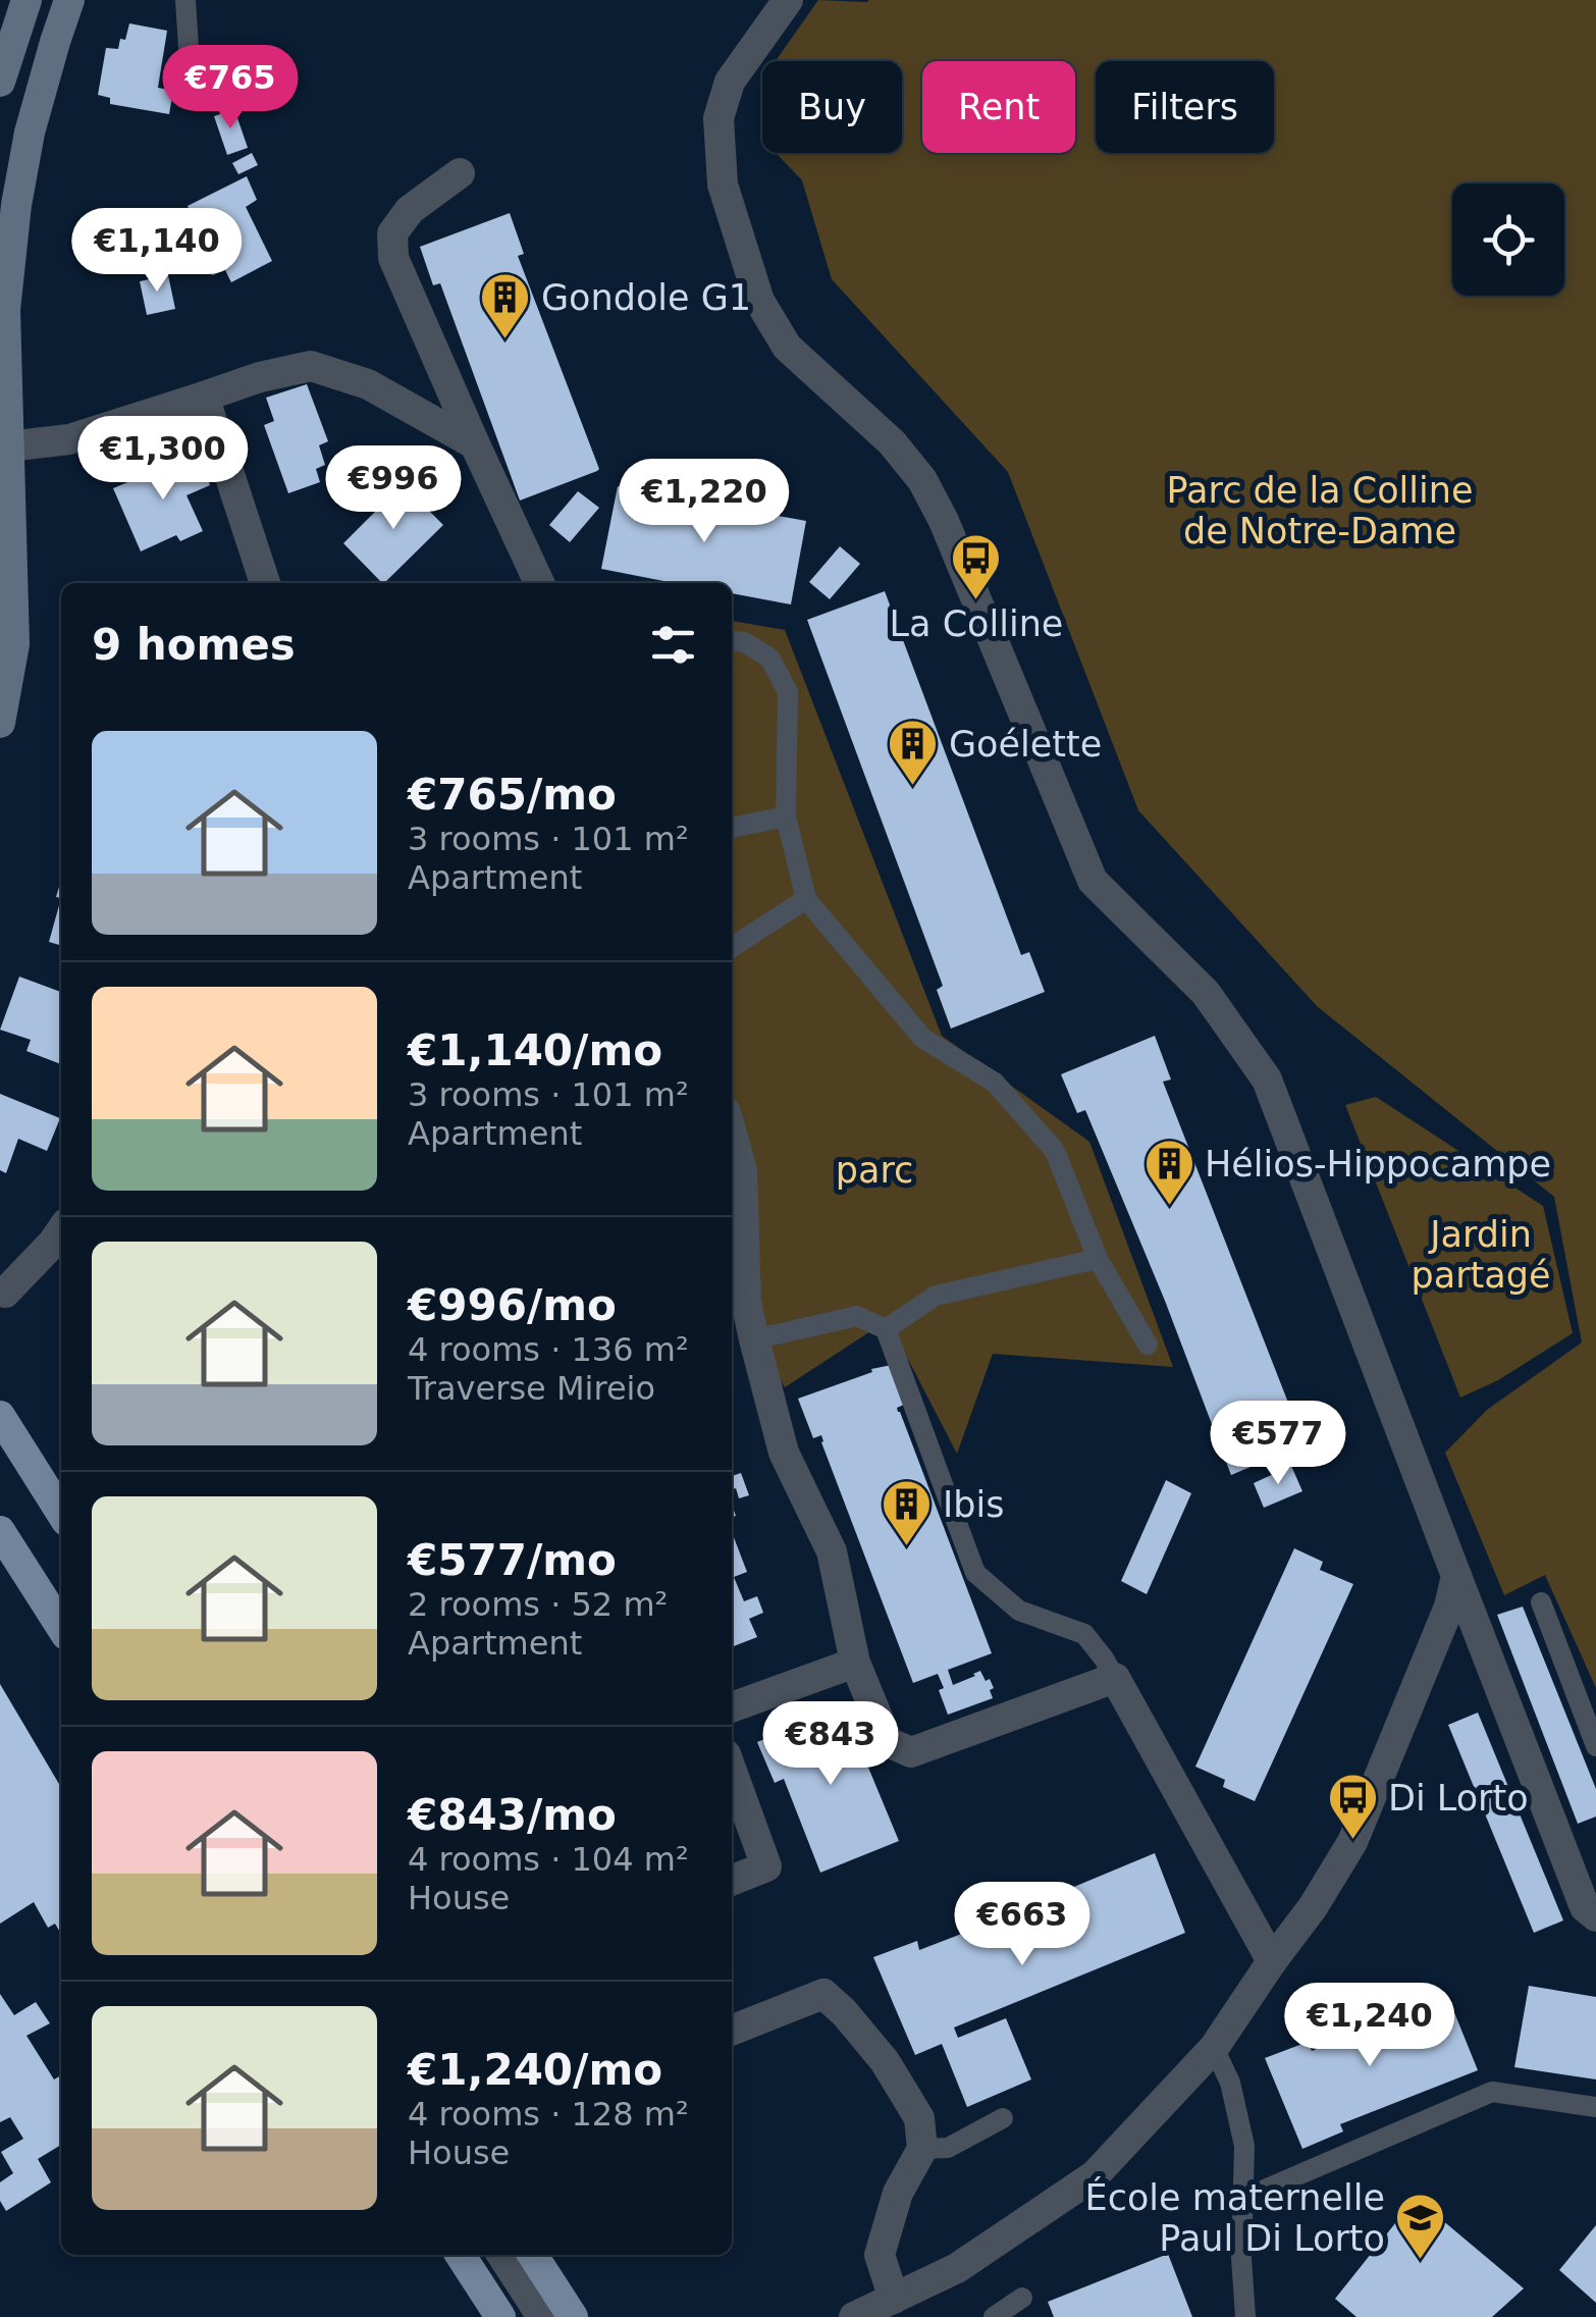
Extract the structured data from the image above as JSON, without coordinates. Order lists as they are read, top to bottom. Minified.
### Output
{"parks":["Parc de la Colline de Notre-Dame","parc","Jardin partagé"],"places":{"building":["Gondole G1","Goélette","Hélios-Hippocampe","Ibis"],"bus stop":["La Colline","Di Lorto"],"school or university":["École maternelle Paul Di Lorto"]},"page":{"price":["€765","€1,140","€1,300","€996","€1,220","€577","€843","€663","€1,240"],"chip":["Buy","Rent","Filters"],"heading":"9 homes","list":[{"name":"€765/mo","note":"3 rooms · 101 m² · Apartment"},{"name":"€1,140/mo","note":"3 rooms · 101 m² · Apartment"},{"name":"€996/mo","note":"4 rooms · 136 m² · Traverse Mireio"},{"name":"€577/mo","note":"2 rooms · 52 m² · Apartment"},{"name":"€843/mo","note":"4 rooms · 104 m² · House"},{"name":"€1,240/mo","note":"4 rooms · 128 m² · House"}]}}
